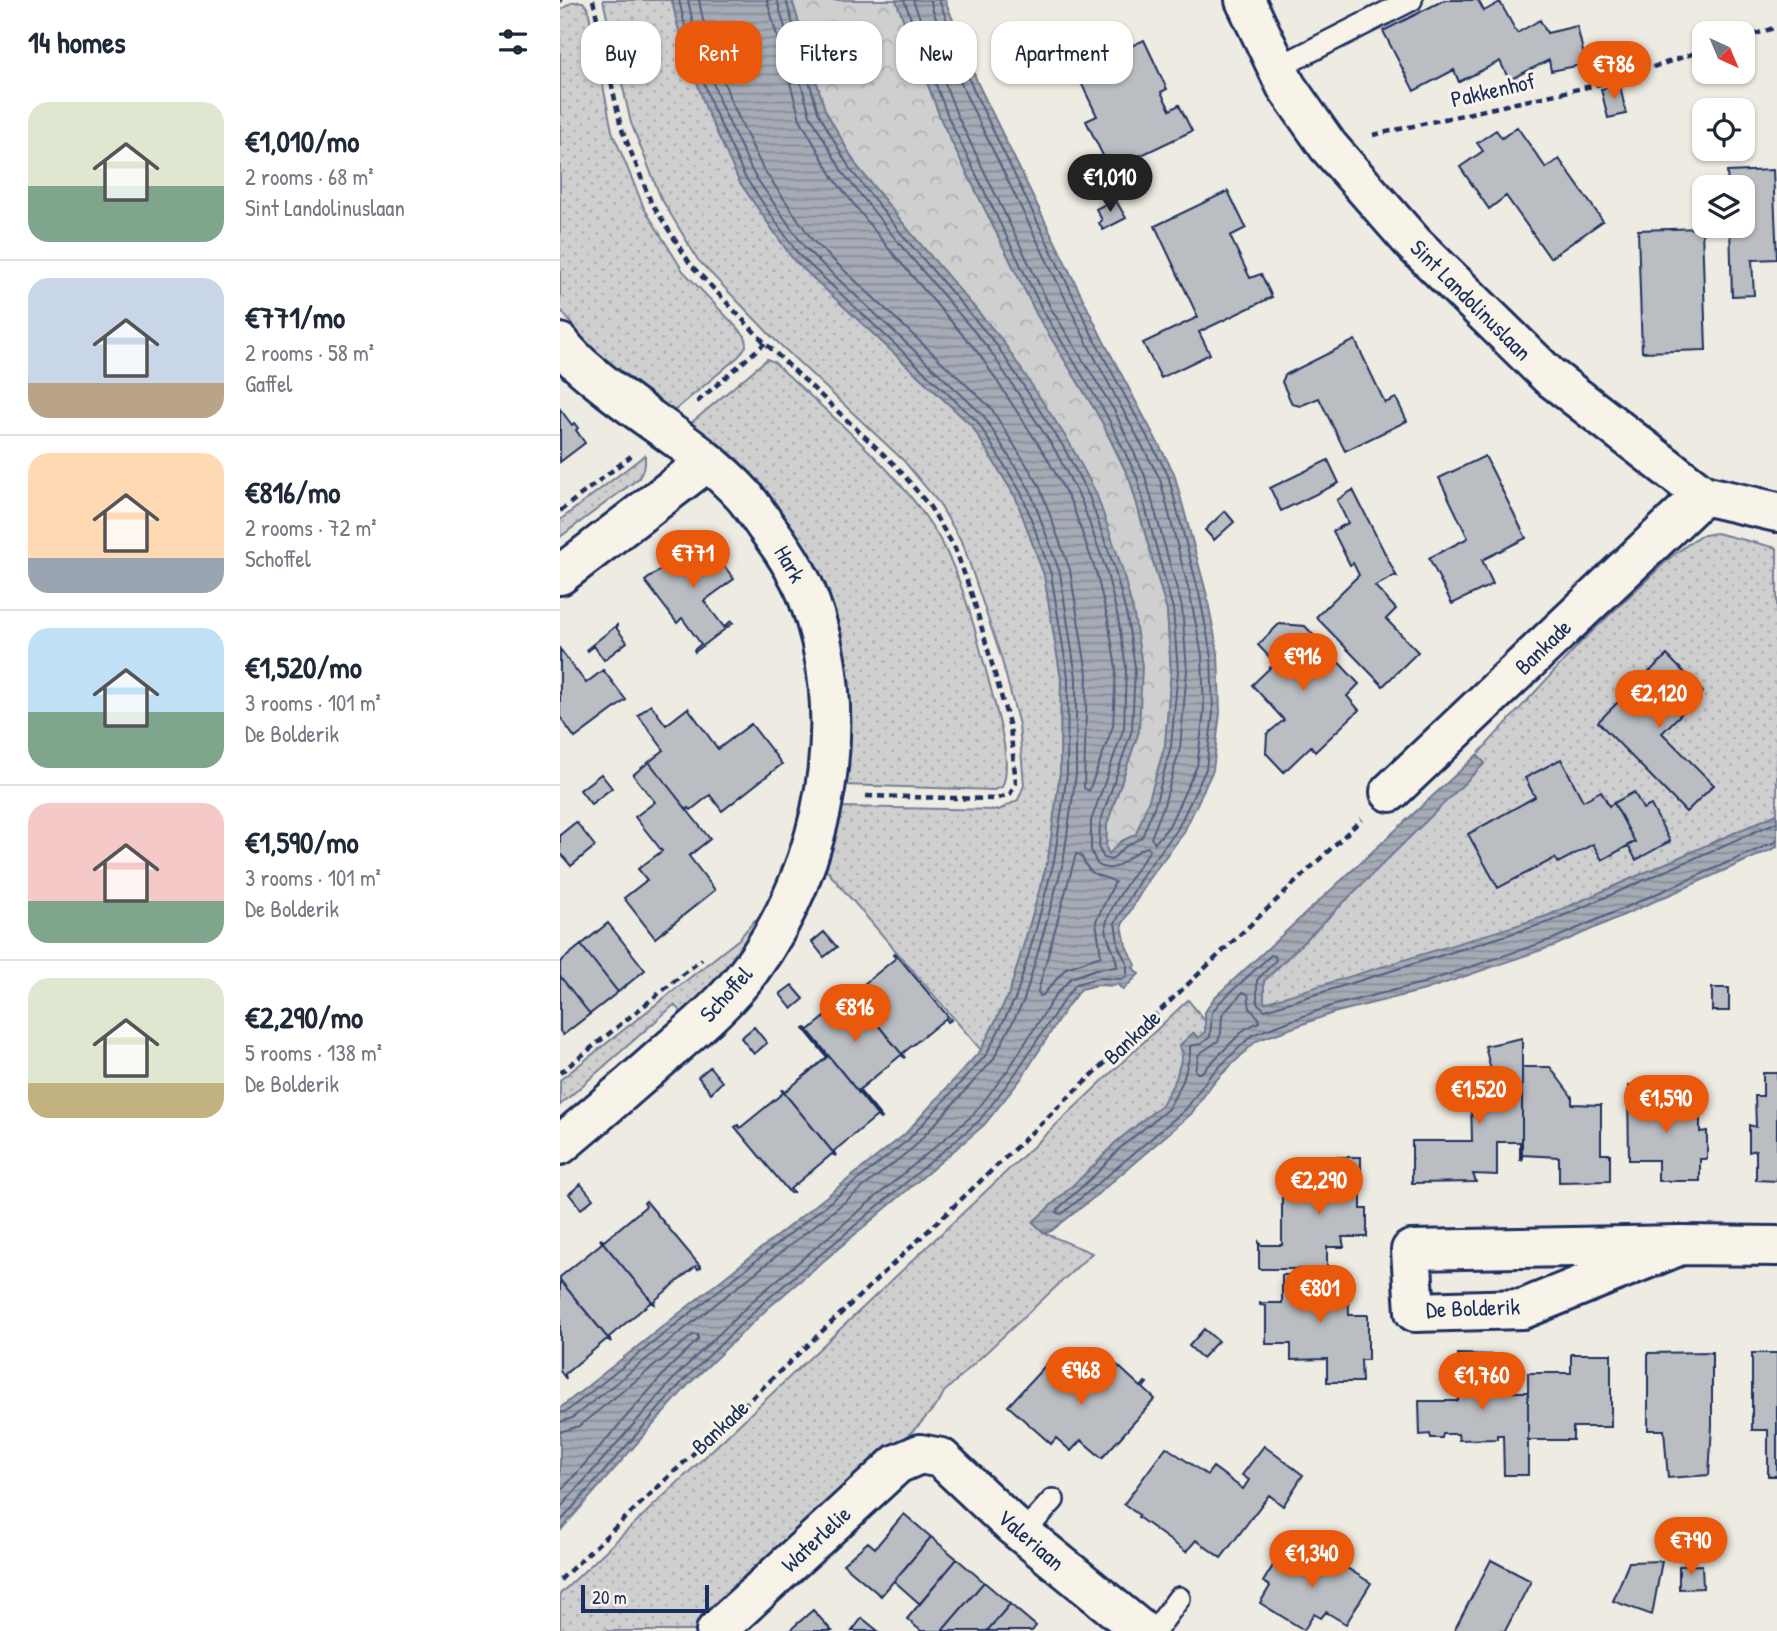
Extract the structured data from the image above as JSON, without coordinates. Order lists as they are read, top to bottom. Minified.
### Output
{"streets":{"street":["Sint Landolinuslaan","Hark","Bankade","Schoffel","De Bolderik","Waterlelie","Valeriaan"],"path":["Pakkenhof"]},"crossings":[["Pakkenhof","Sint Landolinuslaan"],["Sint Landolinuslaan","Bankade"],["Hark","Schoffel"],["Waterlelie","Valeriaan"]],"scale_bar":"20 m","north":"bottom right","page":{"heading":"14 homes","chip":["Buy","Rent","Filters","New","Apartment"],"price":["€786","€1,010","€771","€916","€2,120","€816","€1,520","€1,590","€2,290","€801","€968","€1,760","€790","€1,340"],"list":[{"name":"€1,010/mo","note":"2 rooms · 68 m² · Sint Landolinuslaan"},{"name":"€771/mo","note":"2 rooms · 58 m² · Gaffel"},{"name":"€816/mo","note":"2 rooms · 72 m² · Schoffel"},{"name":"€1,520/mo","note":"3 rooms · 101 m² · De Bolderik"},{"name":"€1,590/mo","note":"3 rooms · 101 m² · De Bolderik"},{"name":"€2,290/mo","note":"5 rooms · 138 m² · De Bolderik"}],"scale":"20 m"}}
